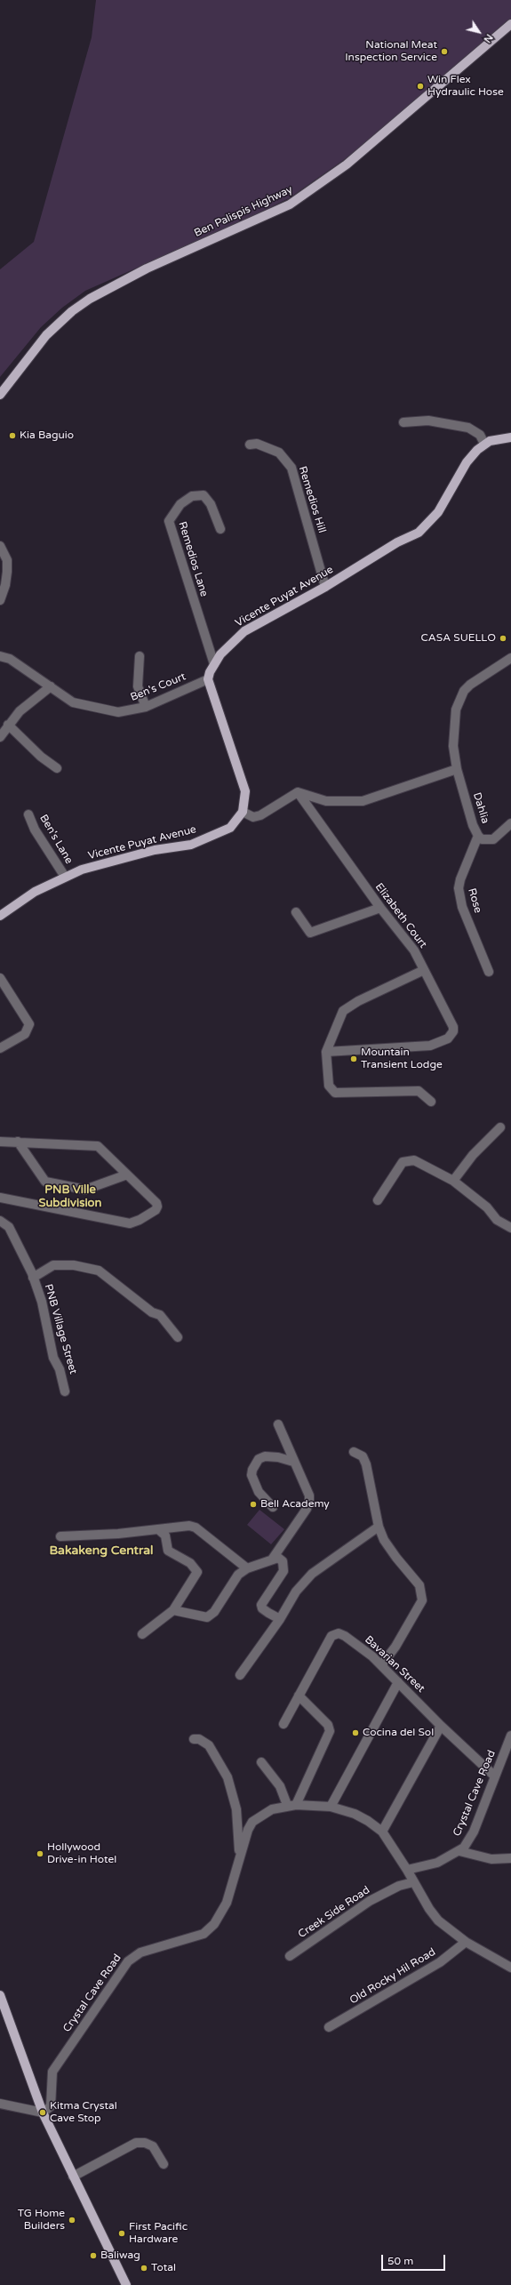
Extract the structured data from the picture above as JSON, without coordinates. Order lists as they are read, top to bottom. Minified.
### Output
{"streets":{"main road":["Ben Palispis Highway","Vicente Puyat Avenue"],"street":["Remedios Hill","Remedios Lane","Ben's Court","Dahlia","Ben's Lane","Rose","Elizabeth Court","PNB Village Street","Bavarian Street","Crystal Cave Road","Creek Side Road","Old Rocky Hil Road"]},"crossings":[["Remedios Hill","Vicente Puyat Avenue"],["Remedios Lane","Vicente Puyat Avenue"],["Vicente Puyat Avenue","Ben's Court"],["Vicente Puyat Avenue","Ben's Lane"],["Dahlia","Rose"],["Bavarian Street","Crystal Cave Road"]],"districts":["PNB Ville Subdivision","Bakakeng Central"],"places":["National Meat Inspection Service","Win Flex Hydraulic Hose","Kia Baguio","CASA SUELLO","Mountain Transient Lodge","Bell Academy","Cocina del Sol","Hollywood Drive-in Hotel","Kitma Crystal Cave Stop","TG Home Builders","First Pacific Hardware","Baliwag","Total"],"scale_bar":"50 m","north":"bottom right"}
